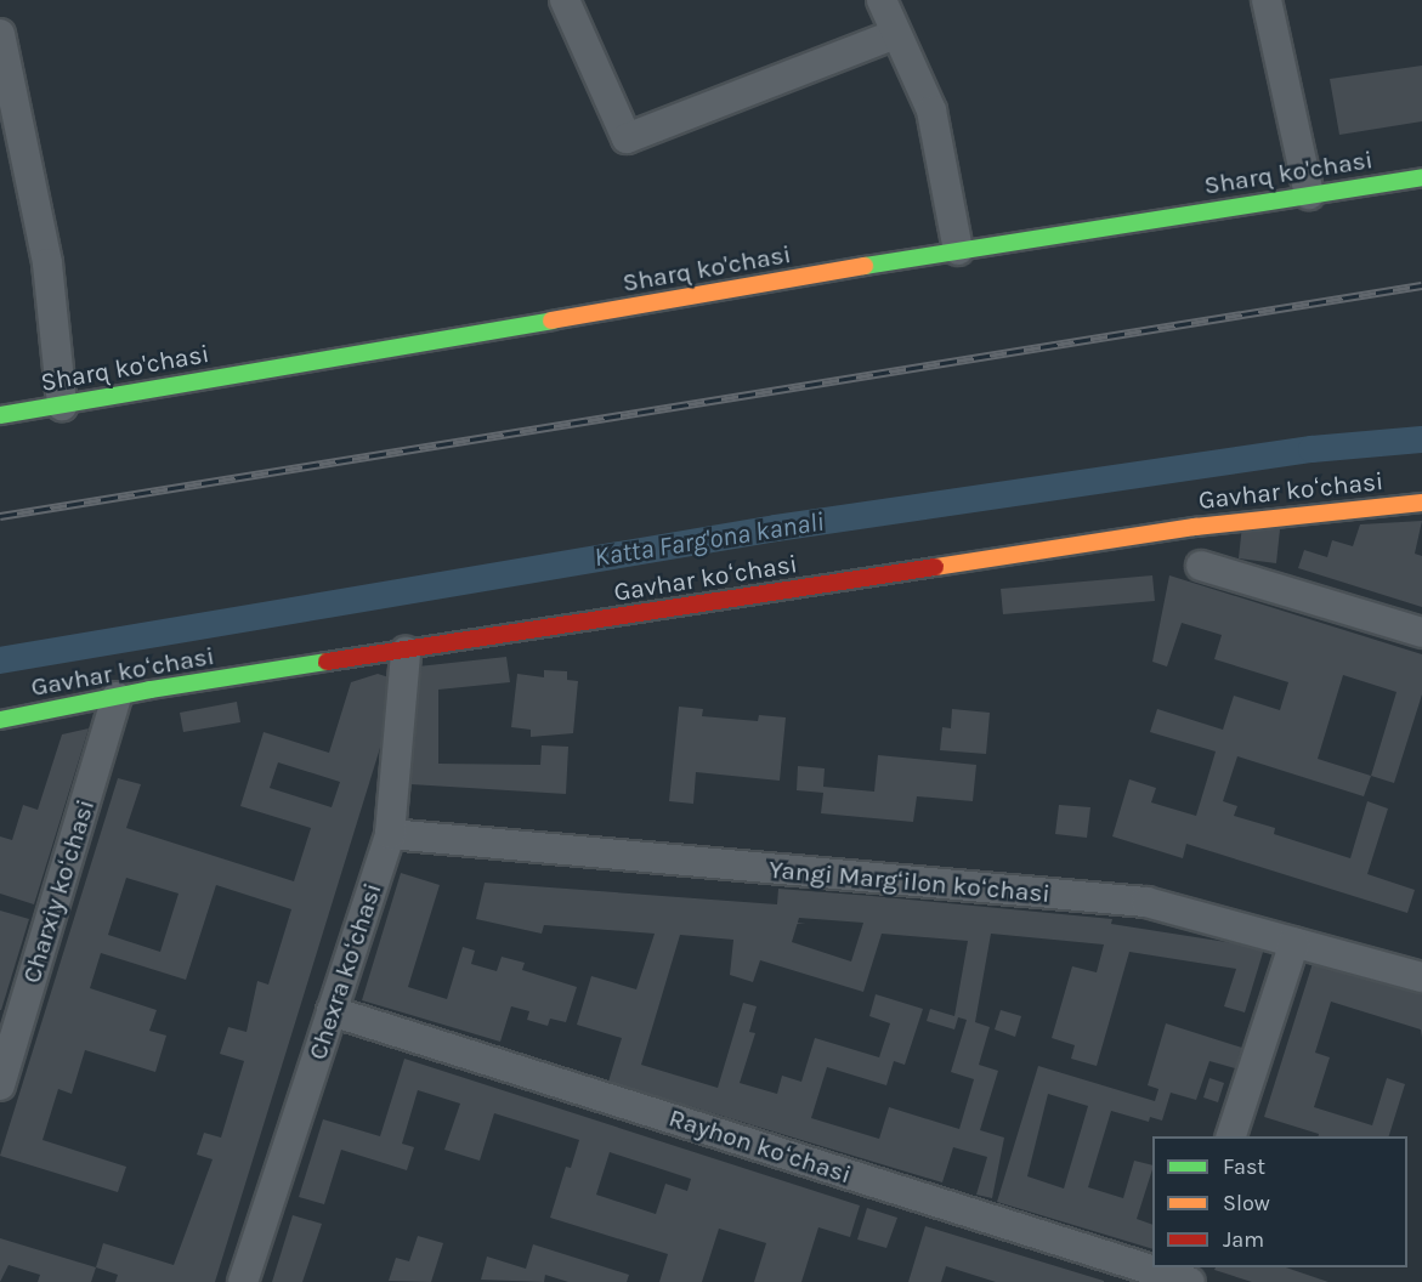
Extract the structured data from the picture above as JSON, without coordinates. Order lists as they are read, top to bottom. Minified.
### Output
{"streets":{"main road":["Sharq ko'chasi","Gavhar koʻchasi"],"street":["Yangi Margʻilon koʻchasi","Charxiy koʻchasi","Chexra koʻchasi","Rayhon koʻchasi"]},"crossings":[["Gavhar koʻchasi","Charxiy koʻchasi"],["Gavhar koʻchasi","Chexra koʻchasi"],["Yangi Margʻilon koʻchasi","Chexra koʻchasi"],["Chexra koʻchasi","Rayhon koʻchasi"]],"water":["Katta Farg'ona kanali"],"legend":["Fast","Slow","Jam"]}
